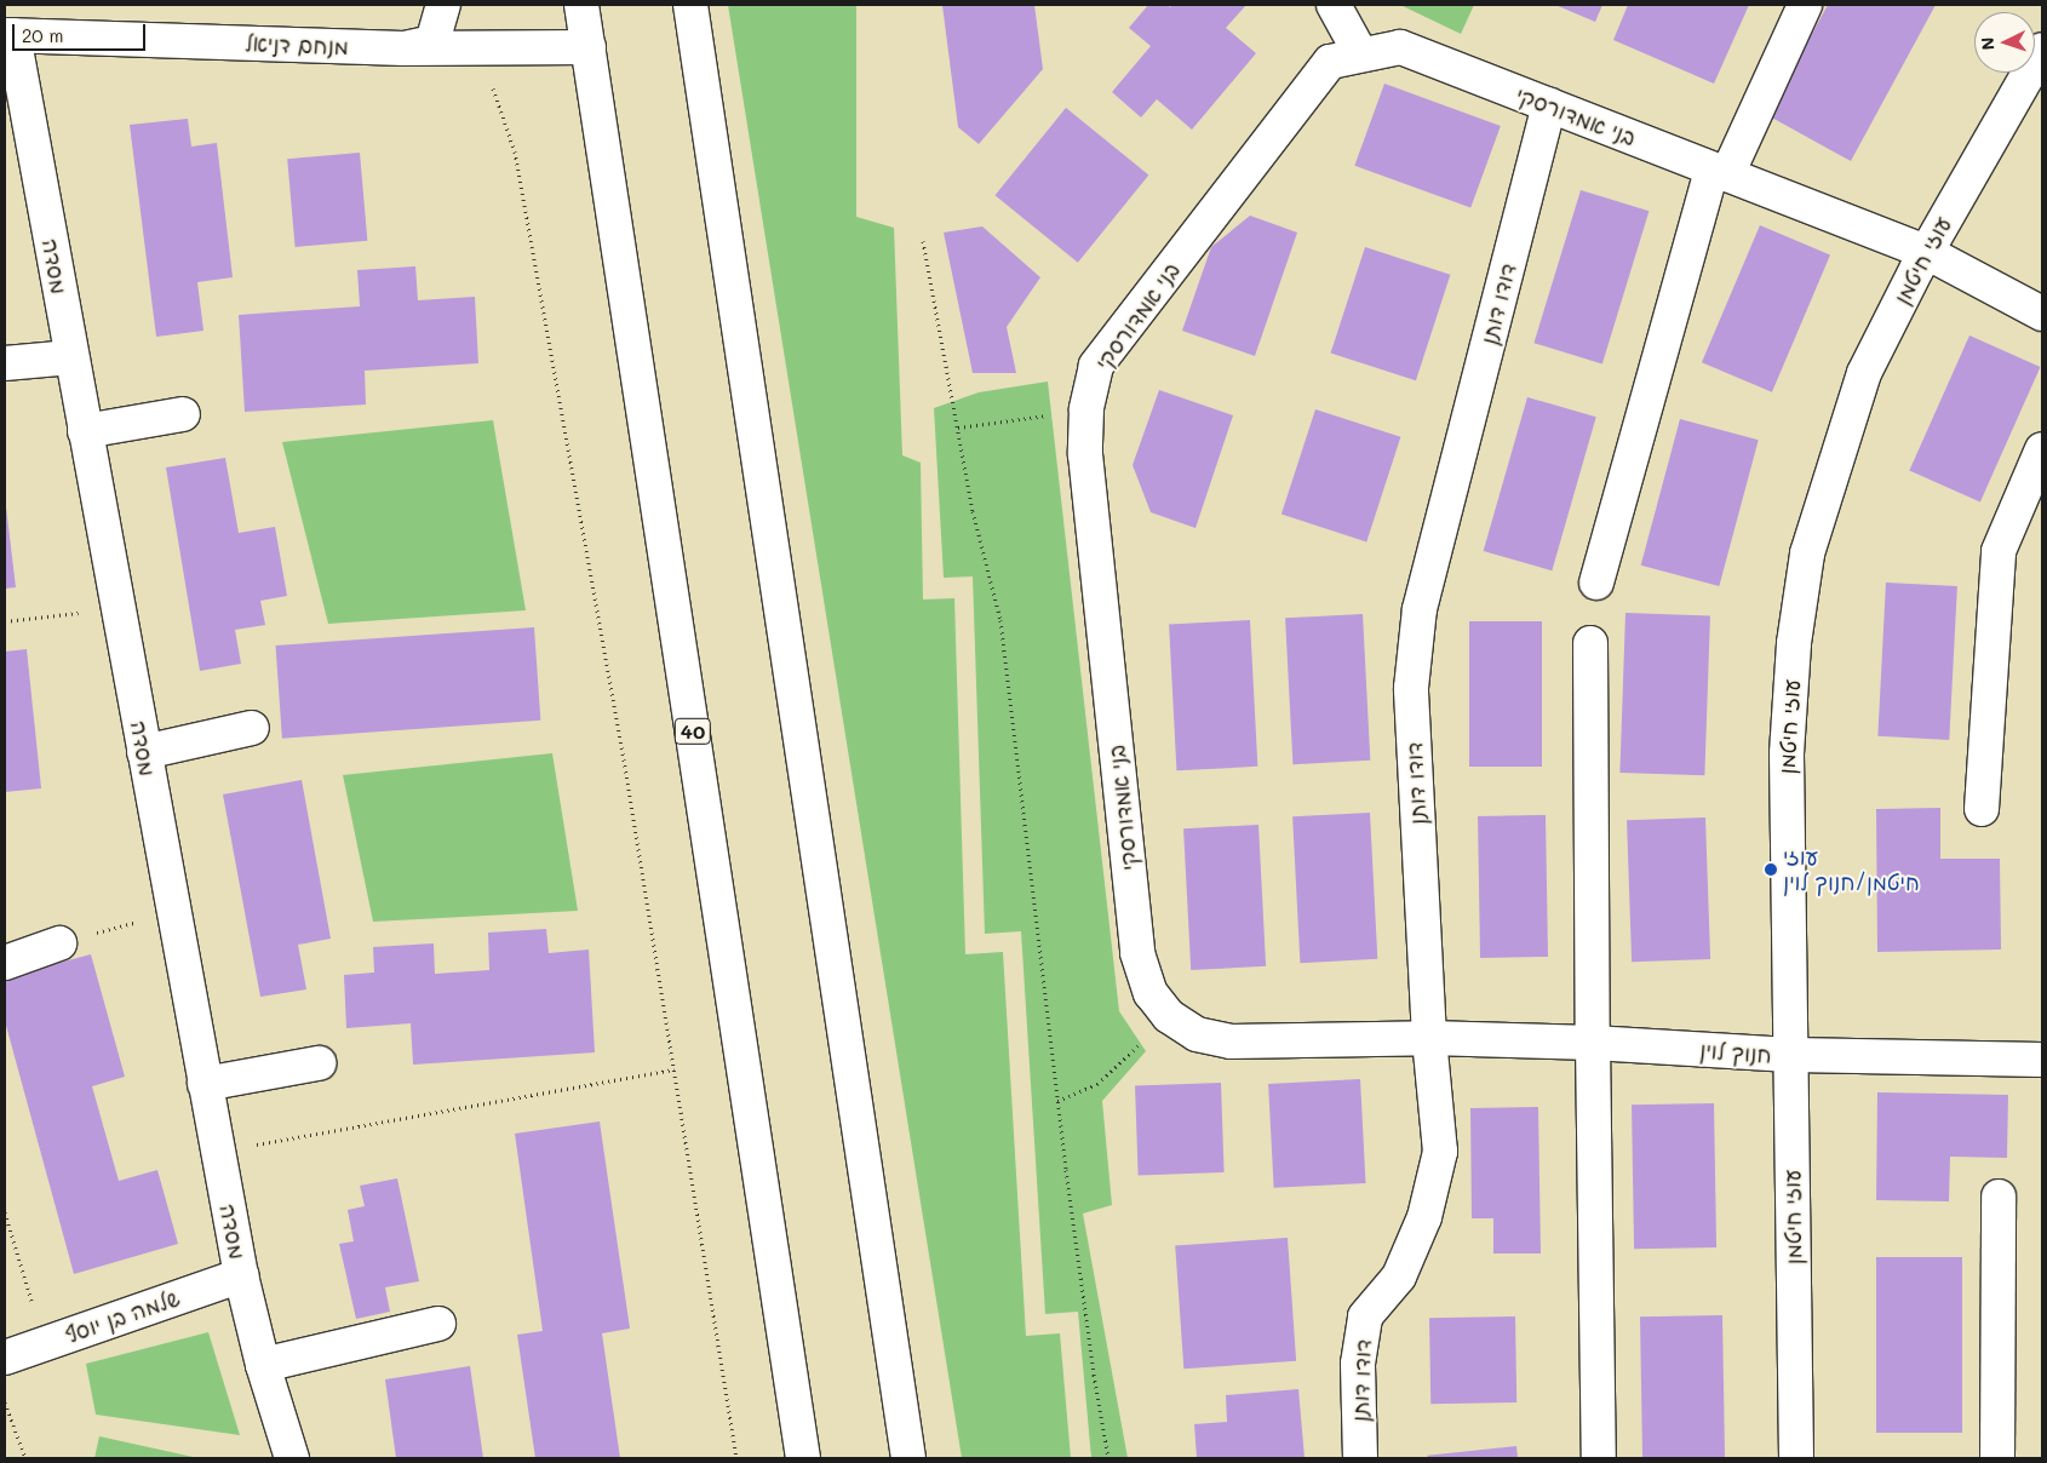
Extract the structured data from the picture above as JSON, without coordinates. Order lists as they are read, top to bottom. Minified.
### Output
{"streets":{"main road":["מנחם דניאל","בני אמדורסקי","עוזי חיטמן","מסדה","דודו דותן","40","חנוך לוין","שלמה בן יוסף"]},"crossings":[["מנחם דניאל","מסדה"],["מנחם דניאל","40"],["בני אמדורסקי","עוזי חיטמן"],["בני אמדורסקי","דודו דותן"],["בני אמדורסקי","חנוך לוין"],["עוזי חיטמן","חנוך לוין"],["מסדה","שלמה בן יוסף"],["דודו דותן","חנוך לוין"]],"places":["עוזי חיטמן/חנוך לוין"],"scale_bar":"20 m","north":"left"}
